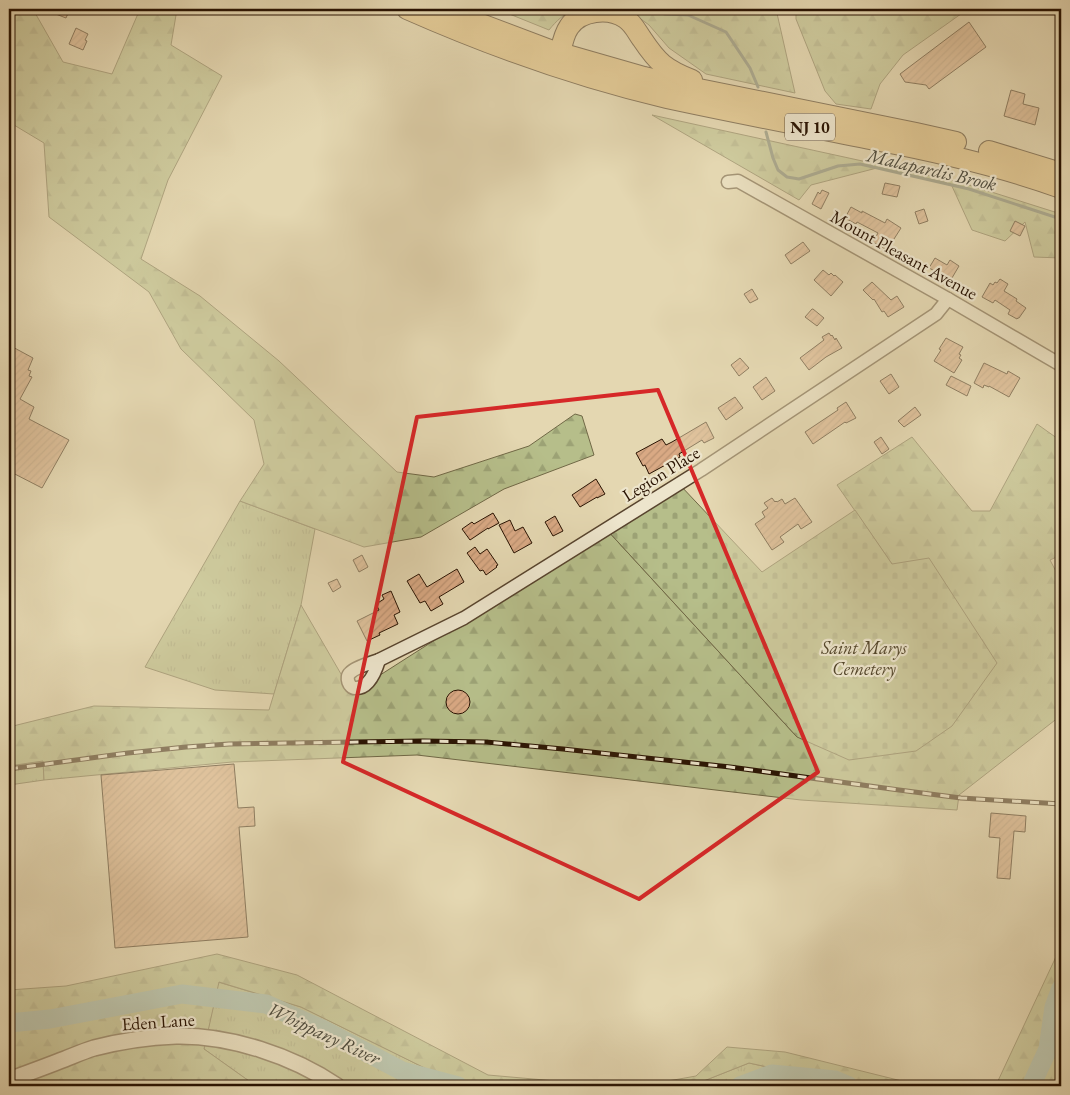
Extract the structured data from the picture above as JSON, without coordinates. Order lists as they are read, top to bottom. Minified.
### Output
{"streets":{"main road":["NJ 10"],"street":["Mount Pleasant Avenue","Legion Place","Eden Lane"]},"crossings":[["Mount Pleasant Avenue","Legion Place"]],"water":["Malapardis Brook","Whippany River"],"parks":["Saint Marys Cemetery"]}
